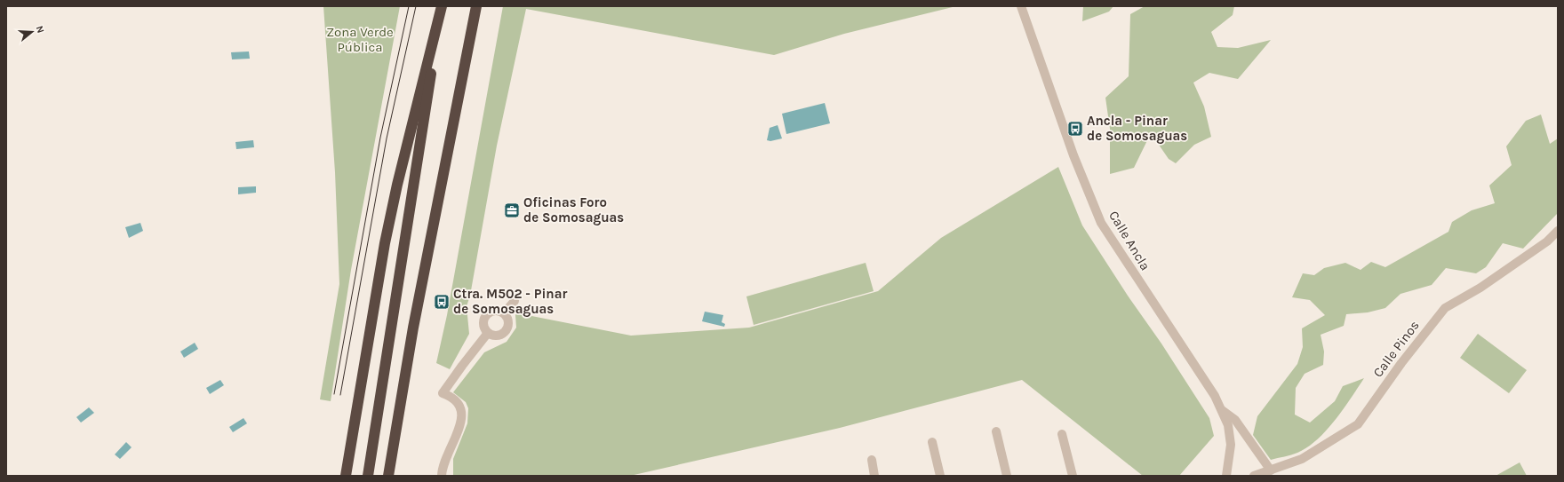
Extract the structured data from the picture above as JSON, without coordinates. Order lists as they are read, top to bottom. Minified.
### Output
{"streets":{"street":["Calle Ancla","Calle Pinos"]},"parks":["Zona Verde Pública"],"places":{"bus stop":["Ancla - Pinar de Somosaguas","Ctra. M502 - Pinar de Somosaguas"],"office":["Oficinas Foro de Somosaguas"]},"north":"right"}
